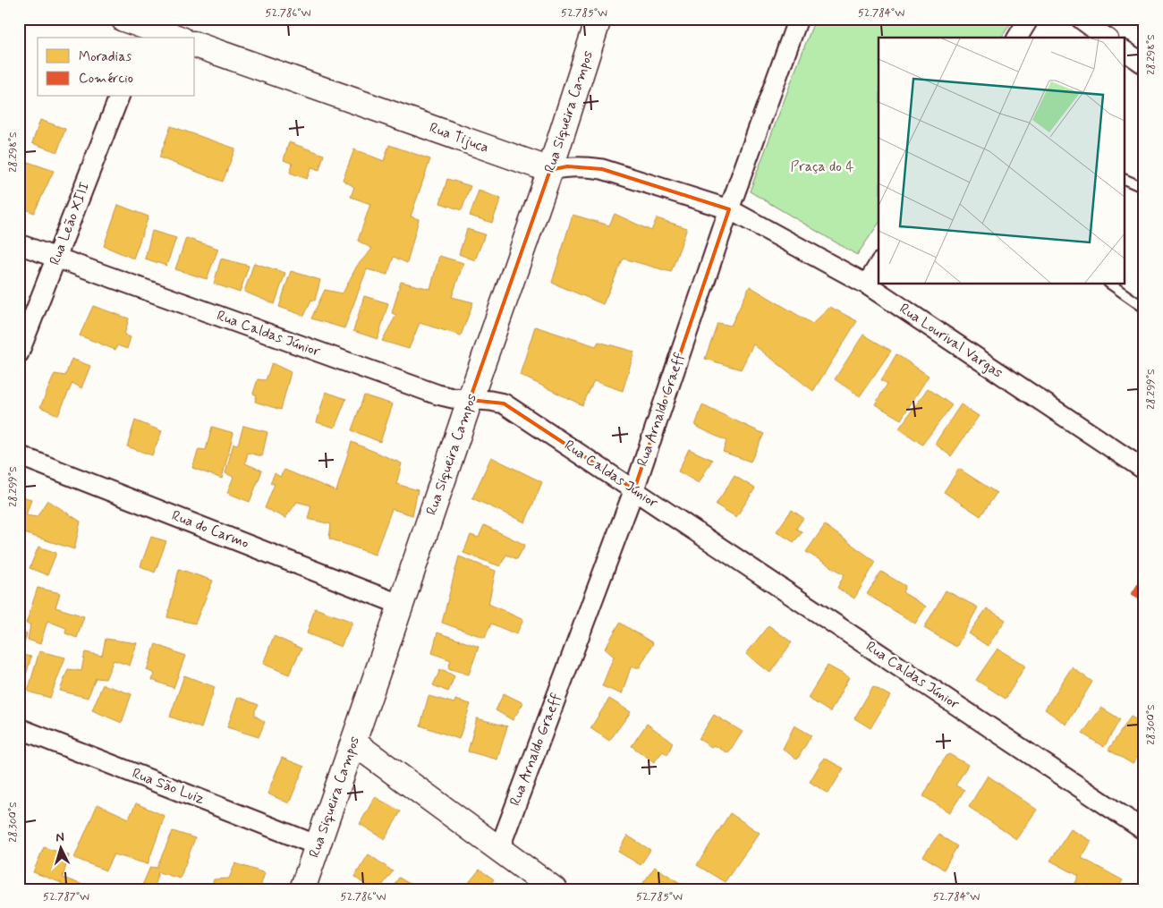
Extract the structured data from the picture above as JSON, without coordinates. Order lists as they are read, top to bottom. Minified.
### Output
{"streets":{"main road":["Rua Siqueira Campos","Rua Tijuca"],"street":["Rua Leão XIII","Rua Caldas Júnior","Rua Lourival Vargas","Rua Arnaldo Graeff","Rua do Carmo","Rua São Luiz"]},"crossings":[["Rua Siqueira Campos","Rua Tijuca"],["Rua Siqueira Campos","Rua Caldas Júnior"],["Rua Siqueira Campos","Rua do Carmo"],["Rua Siqueira Campos","Rua São Luiz"],["Rua Tijuca","Rua Lourival Vargas"],["Rua Tijuca","Rua Arnaldo Graeff"],["Rua Leão XIII","Rua Caldas Júnior"],["Rua Caldas Júnior","Rua Arnaldo Graeff"],["Rua Lourival Vargas","Rua Arnaldo Graeff"]],"parks":["Praça do 4"],"legend":["Moradias","Comércio"],"north":"top","coordinates":["52.786°W","52.785°W","52.784°W","28.298°S","28.299°S","28.300°S","52.787°W"]}
